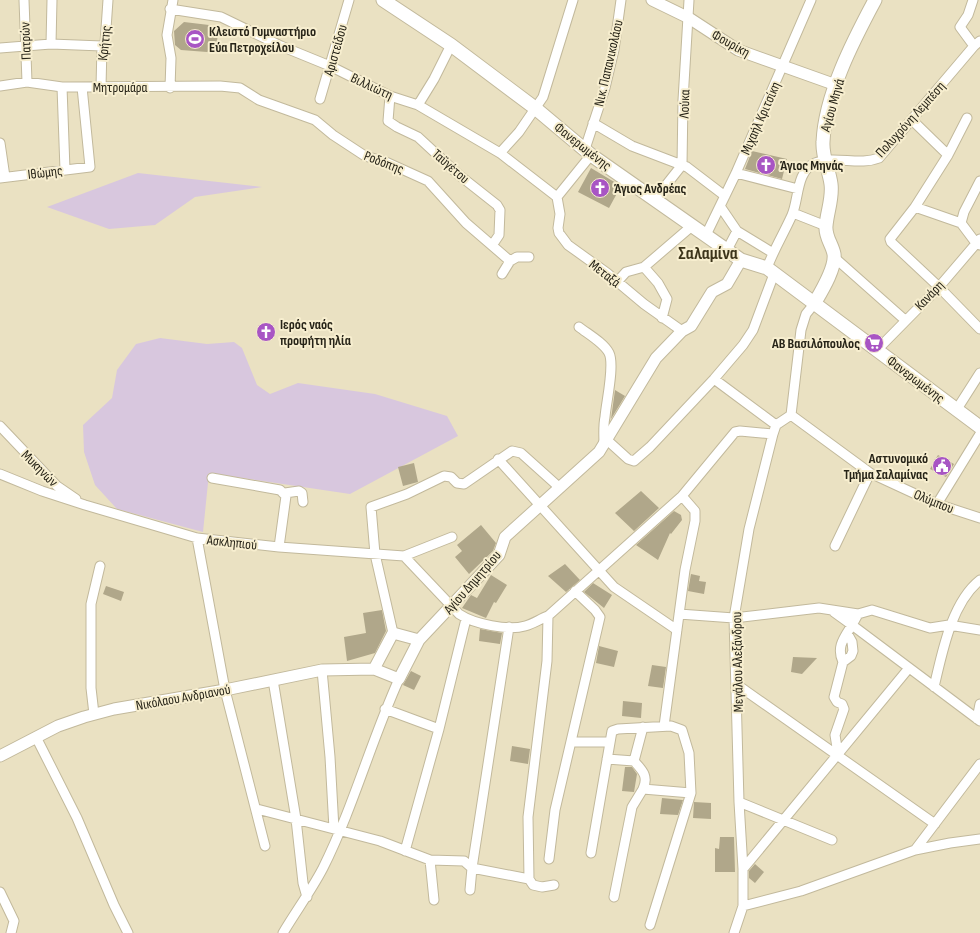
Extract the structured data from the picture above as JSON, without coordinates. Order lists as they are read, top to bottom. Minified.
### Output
{"streets":{"main road":["Αγίου Μηνά","Φανερωμένης"],"street":["Πατρών","Κρήτης","Φουρίκη","Αριστείδου","Νικ. Παπανικολάου","Βιλλιώτη","Μητρομάρα","Λούκα","Μιχαήλ Κριτσίκη","Πολυχρόνη Λεμπέση","Ροδόπης","Ταϋγέτου","Ιθώμης","Μεταξά","Κανάρη","Μυκηνών","Ολύμπου","Ασκληπιού","Αγίου Δημητρίου","Μεγάλου Αλεξάνδρου","Νικόλαου Ανδριανού"]},"crossings":[["Πατρών","Μητρομάρα"],["Κρήτης","Μητρομάρα"],["Φουρίκη","Λούκα"],["Φουρίκη","Αγίου Μηνά"],["Φουρίκη","Μιχαήλ Κριτσίκη"],["Αριστείδου","Βιλλιώτη"],["Νικ. Παπανικολάου","Βιλλιώτη"],["Νικ. Παπανικολάου","Φανερωμένης"],["Νικ. Παπανικολάου","Μεταξά"],["Βιλλιώτη","Ταϋγέτου"],["Βιλλιώτη","Μεταξά"],["Μητρομάρα","Ροδόπης"],["Μητρομάρα","Ιθώμης"],["Αγίου Μηνά","Πολυχρόνη Λεμπέση"],["Μιχαήλ Κριτσίκη","Φανερωμένης"],["Φανερωμένης","Κανάρη"],["Φανερωμένης","Αγίου Δημητρίου"],["Ροδόπης","Ταϋγέτου"],["Μεταξά","Αγίου Δημητρίου"],["Μυκηνών","Ασκληπιού"],["Αγίου Δημητρίου","Νικόλαου Ανδριανού"]],"districts":["Σαλαμίνα"],"places":{"sports":["Κλειστό Γυμναστήριο Εύα Πετροχείλου"],"church":["Άγιος Μηνάς","Άγιος Ανδρέας","Ιερός ναός προφήτη ηλία"],"supermarket":["ΑΒ Βασιλόπουλος"],"public building":["Αστυνομικό Τμήμα Σαλαμίνας"]}}
